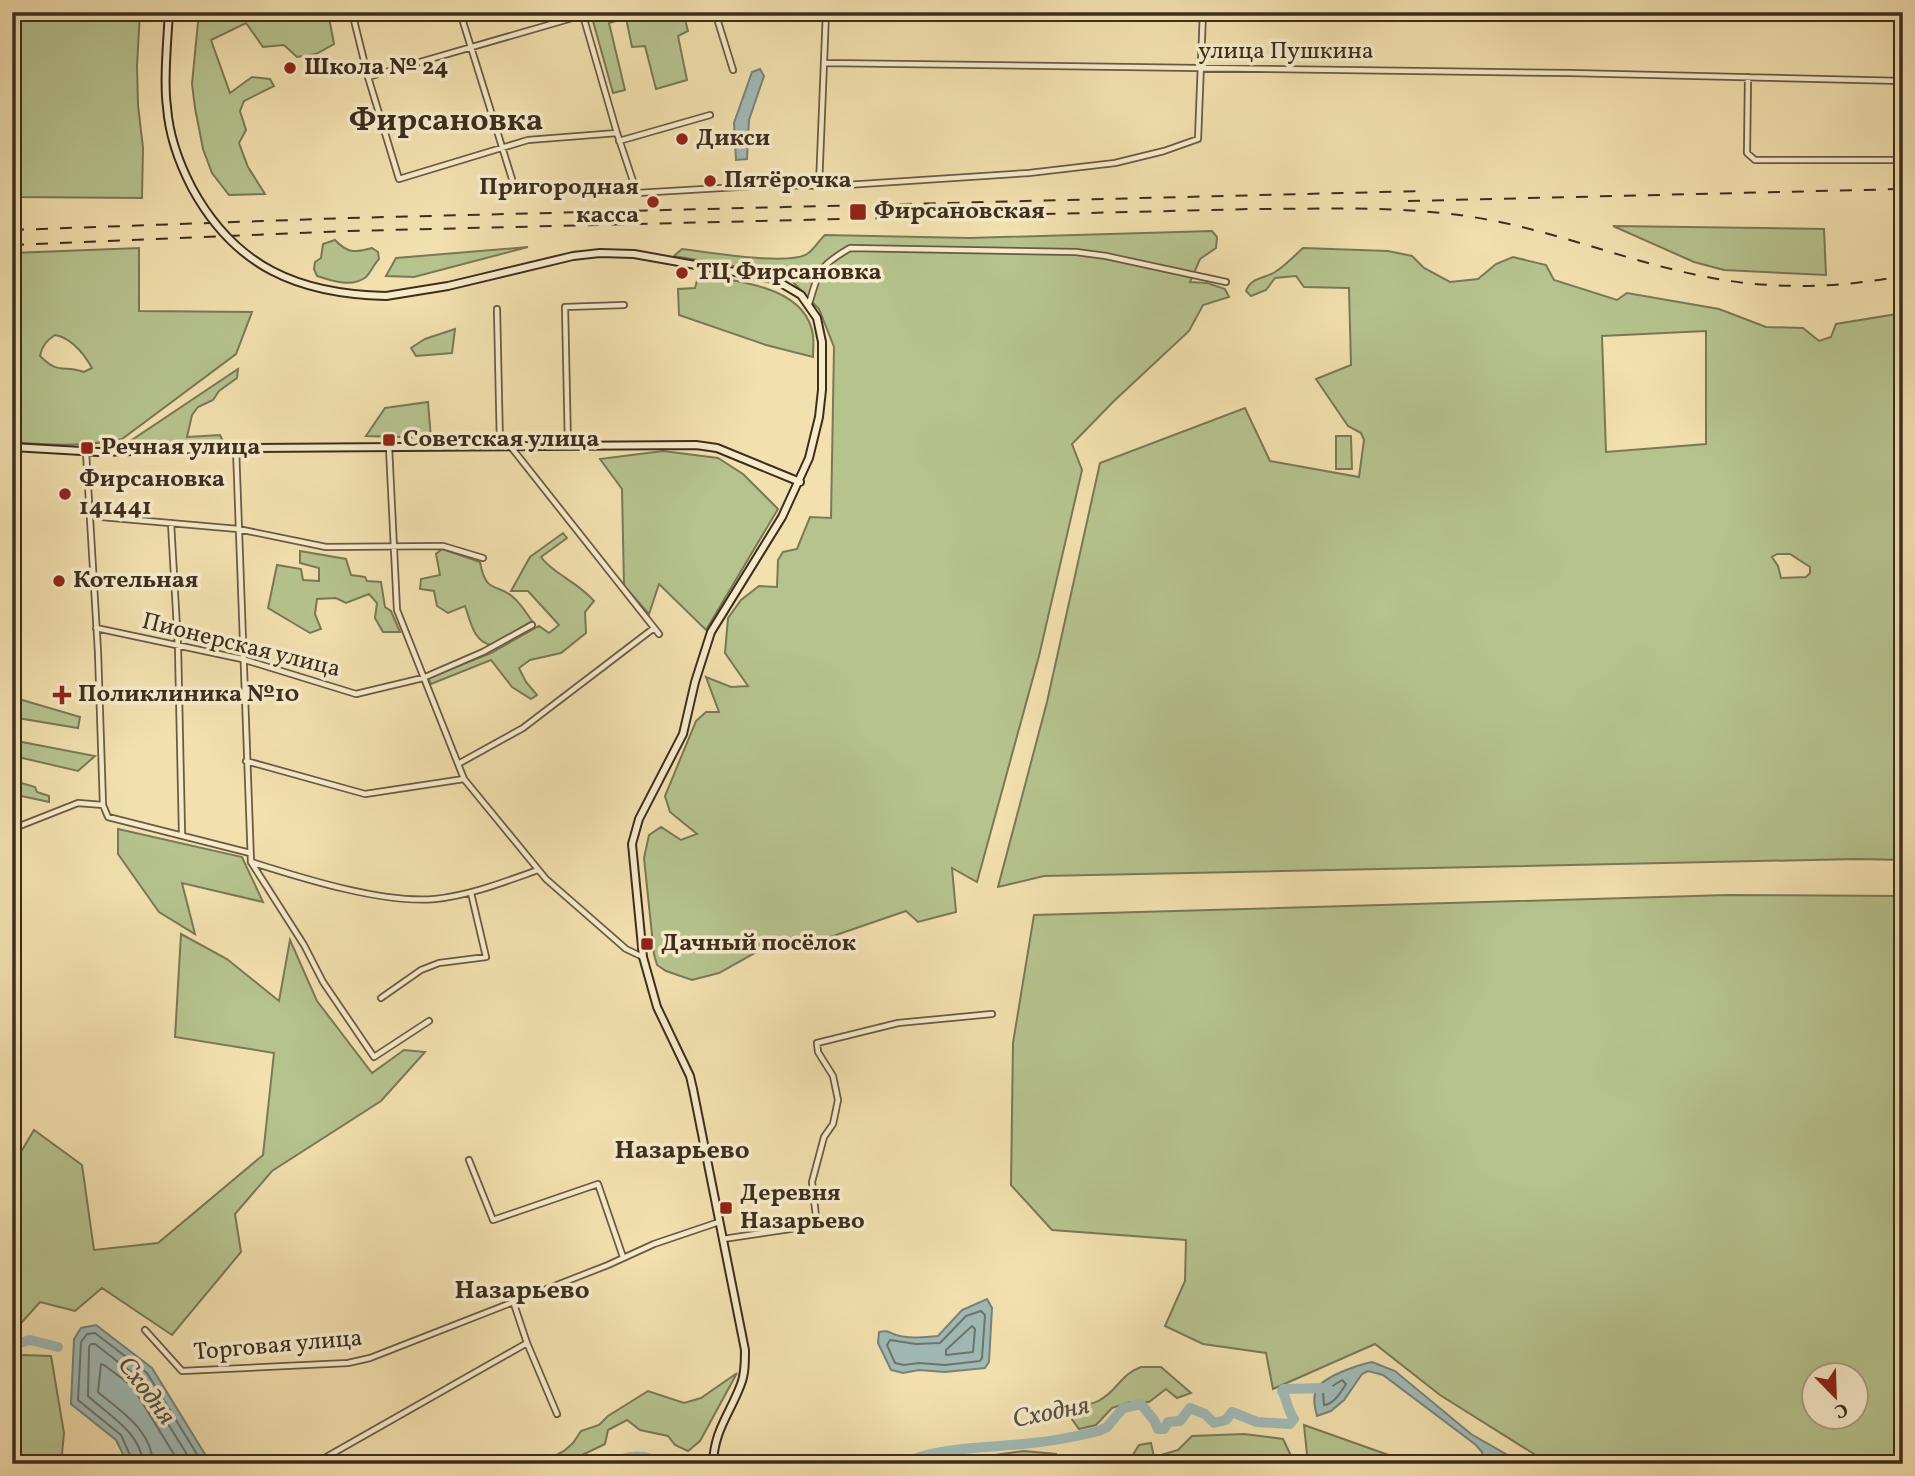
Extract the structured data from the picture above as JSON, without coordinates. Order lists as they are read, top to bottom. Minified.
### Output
{"streets":{"street":["улица Пушкина","Пионерская улица","Торговая улица"]},"districts":["Фирсановка","Назарьево","Назарьево"],"water":["Сходня"],"places":{"other":["Школа № 24","Дикси","Пятёрочка","Пригородная касса","ТЦ Фирсановка","Фирсановка 141441","Котельная"],"transit":["Фирсановская","Советская улица","Речная улица","Дачный посёлок","Деревня Назарьево"],"health":["Поликлиника №10"]},"north":"bottom right"}
